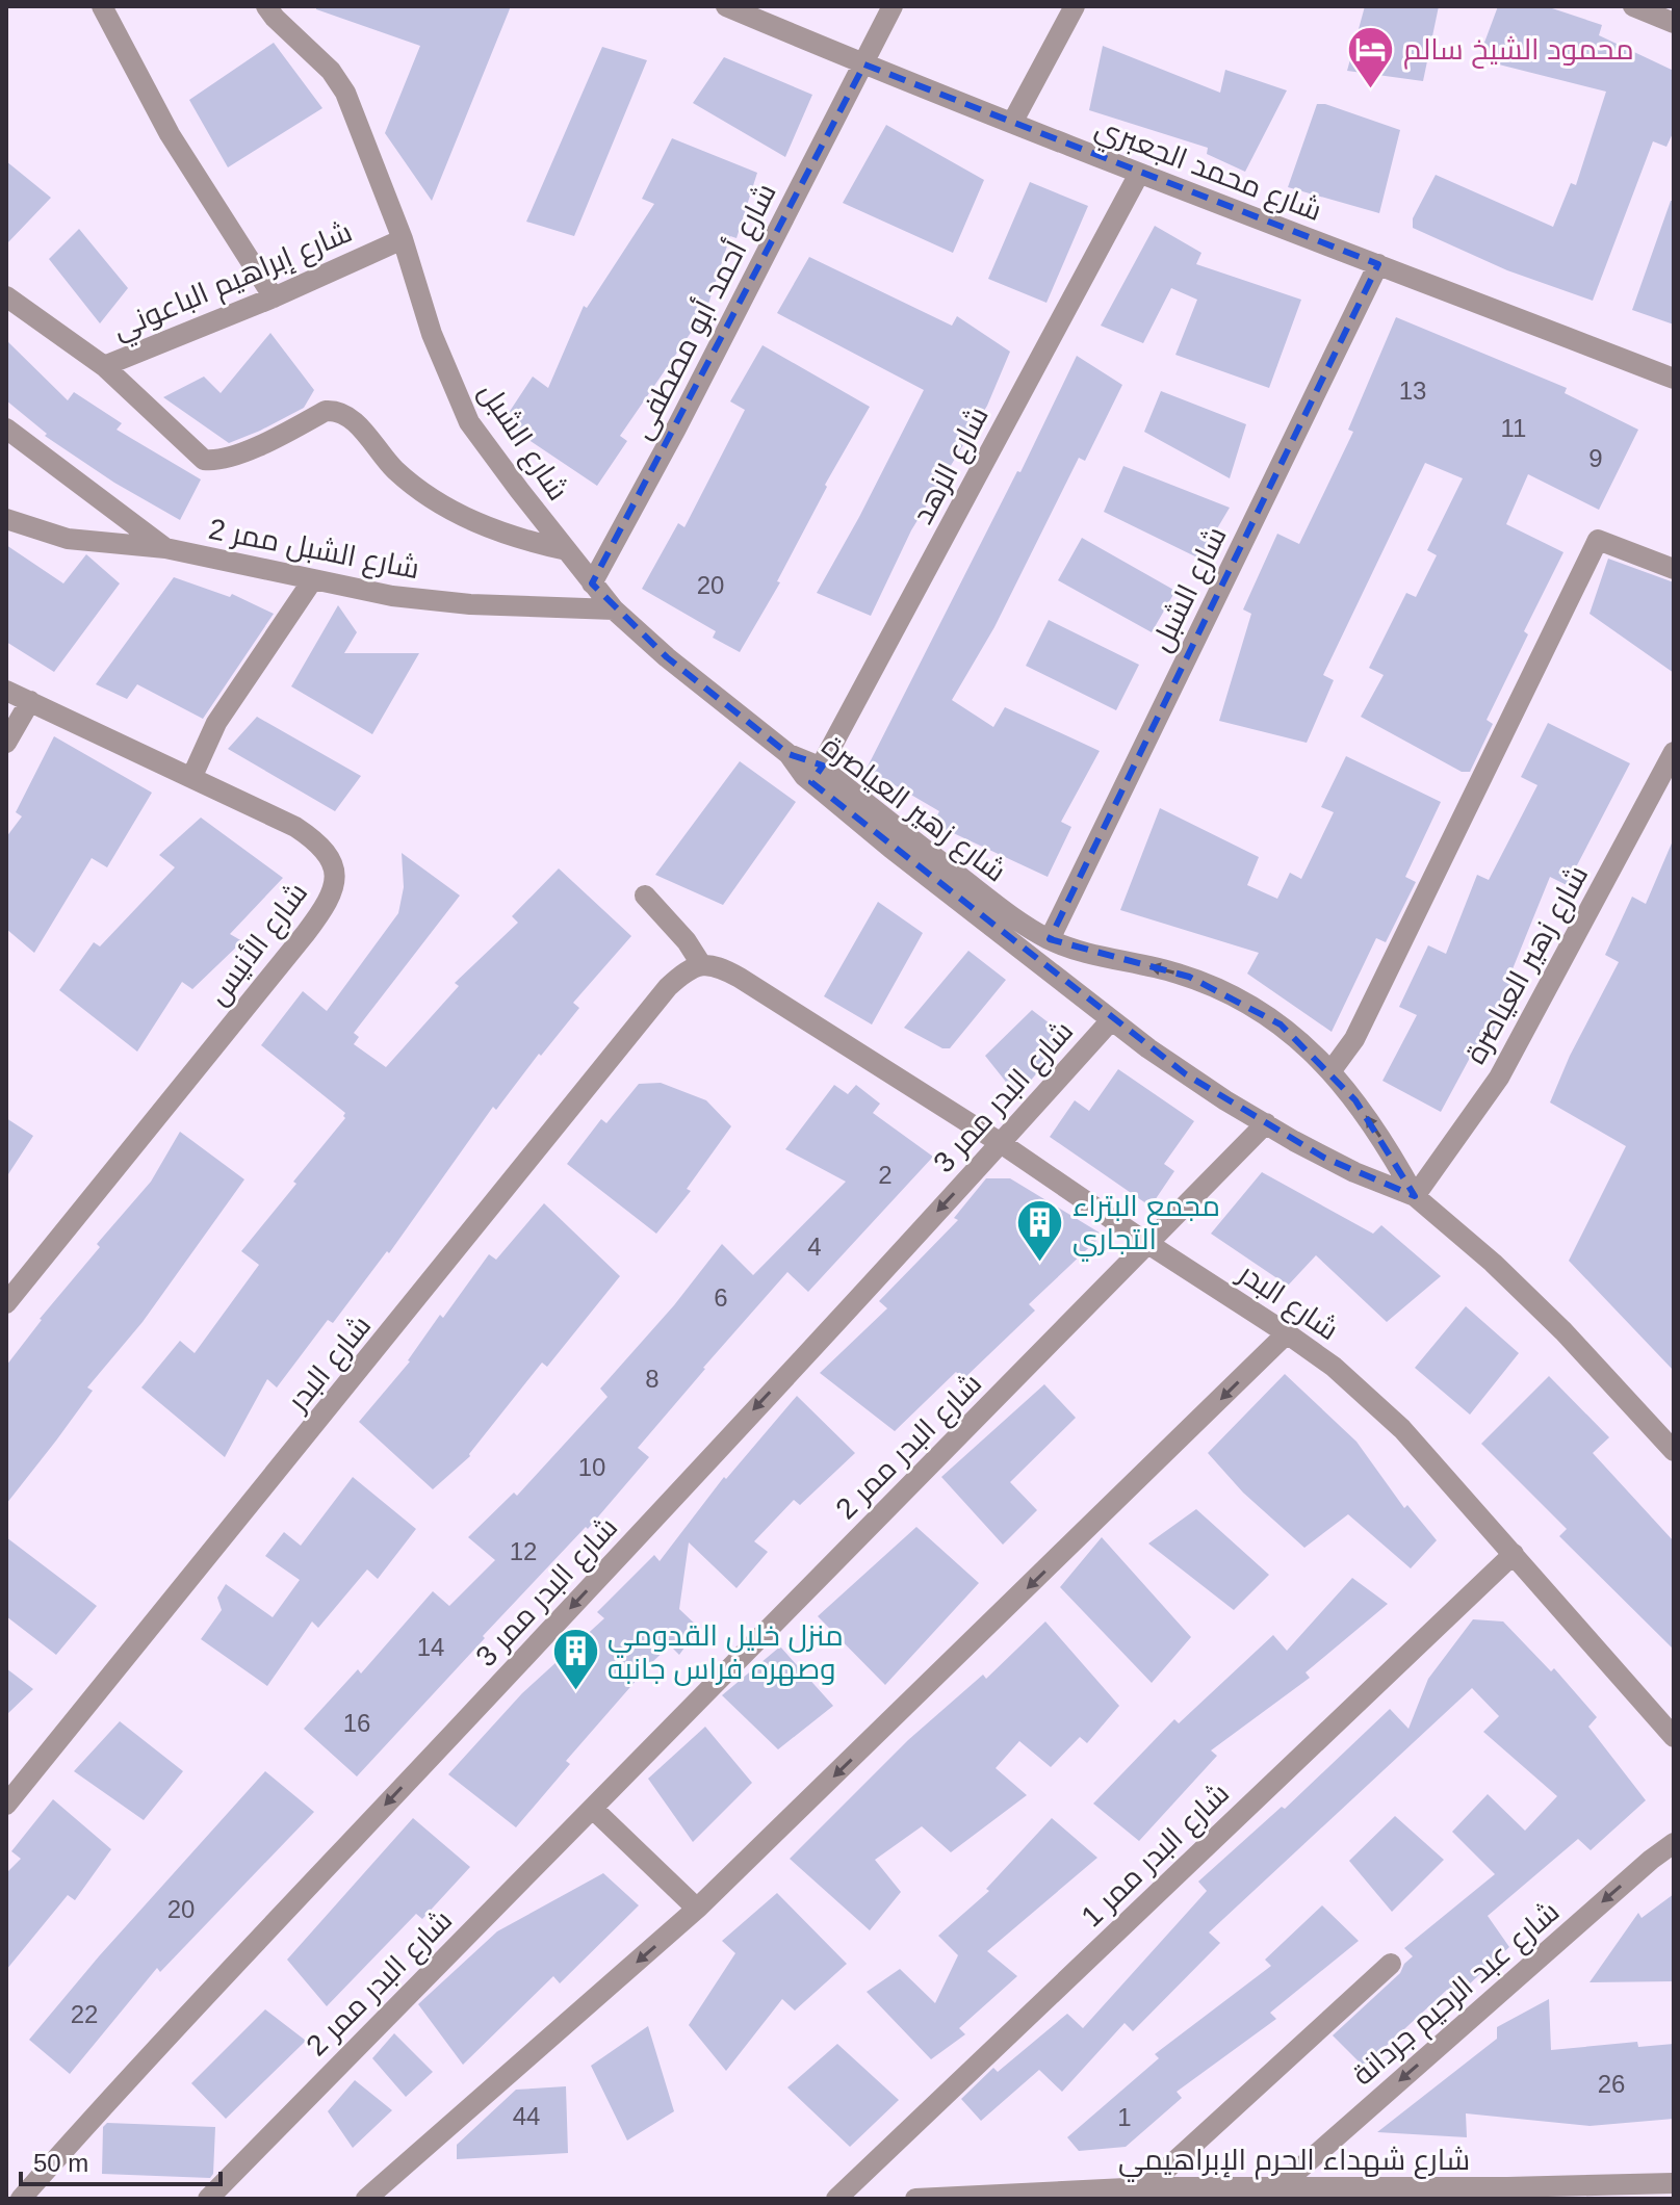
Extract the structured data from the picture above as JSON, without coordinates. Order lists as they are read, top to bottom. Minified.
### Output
{"streets":{"street":["شارع محمد الجعبري","شارع إبراهيم الباعوني","شارع أحمد أبو مصطفى","شارع الشبل","شارع الزهد","شارع الشبل ممر 2","شارع زهير العياصرة","شارع الأنيس","شارع البدر ممر 3","شارع البدر","شارع البدر ممر 2","شارع البدر ممر 1","شارع عبد الرحيم جردانة","شارع شهداء الحرم الإبراهيمي"]},"crossings":[["شارع محمد الجعبري","شارع أحمد أبو مصطفى"],["شارع محمد الجعبري","شارع الشبل"],["شارع محمد الجعبري","شارع الزهد"],["شارع إبراهيم الباعوني","شارع الشبل"],["شارع أحمد أبو مصطفى","شارع الشبل"],["شارع الشبل","شارع الشبل ممر 2"],["شارع الشبل","شارع زهير العياصرة"],["شارع الزهد","شارع زهير العياصرة"],["شارع زهير العياصرة","شارع البدر ممر 3"],["شارع زهير العياصرة","شارع البدر ممر 2"],["شارع البدر ممر 3","شارع البدر"],["شارع البدر","شارع البدر ممر 2"],["شارع البدر","شارع البدر ممر 1"],["شارع عبد الرحيم جردانة","شارع شهداء الحرم الإبراهيمي"]],"one_way":["شارع البدر ممر 3"],"places":{"hotel":["محمود الشيخ سالم"],"building":["مجمع البتراء التجاري","منزل خليل القدومي وصهره فراس جانبه"]},"house_numbers":["13","11","9","20","2","4","6","8","10","12","14","16","20","22","26","44","1"],"scale_bar":"50 m"}
